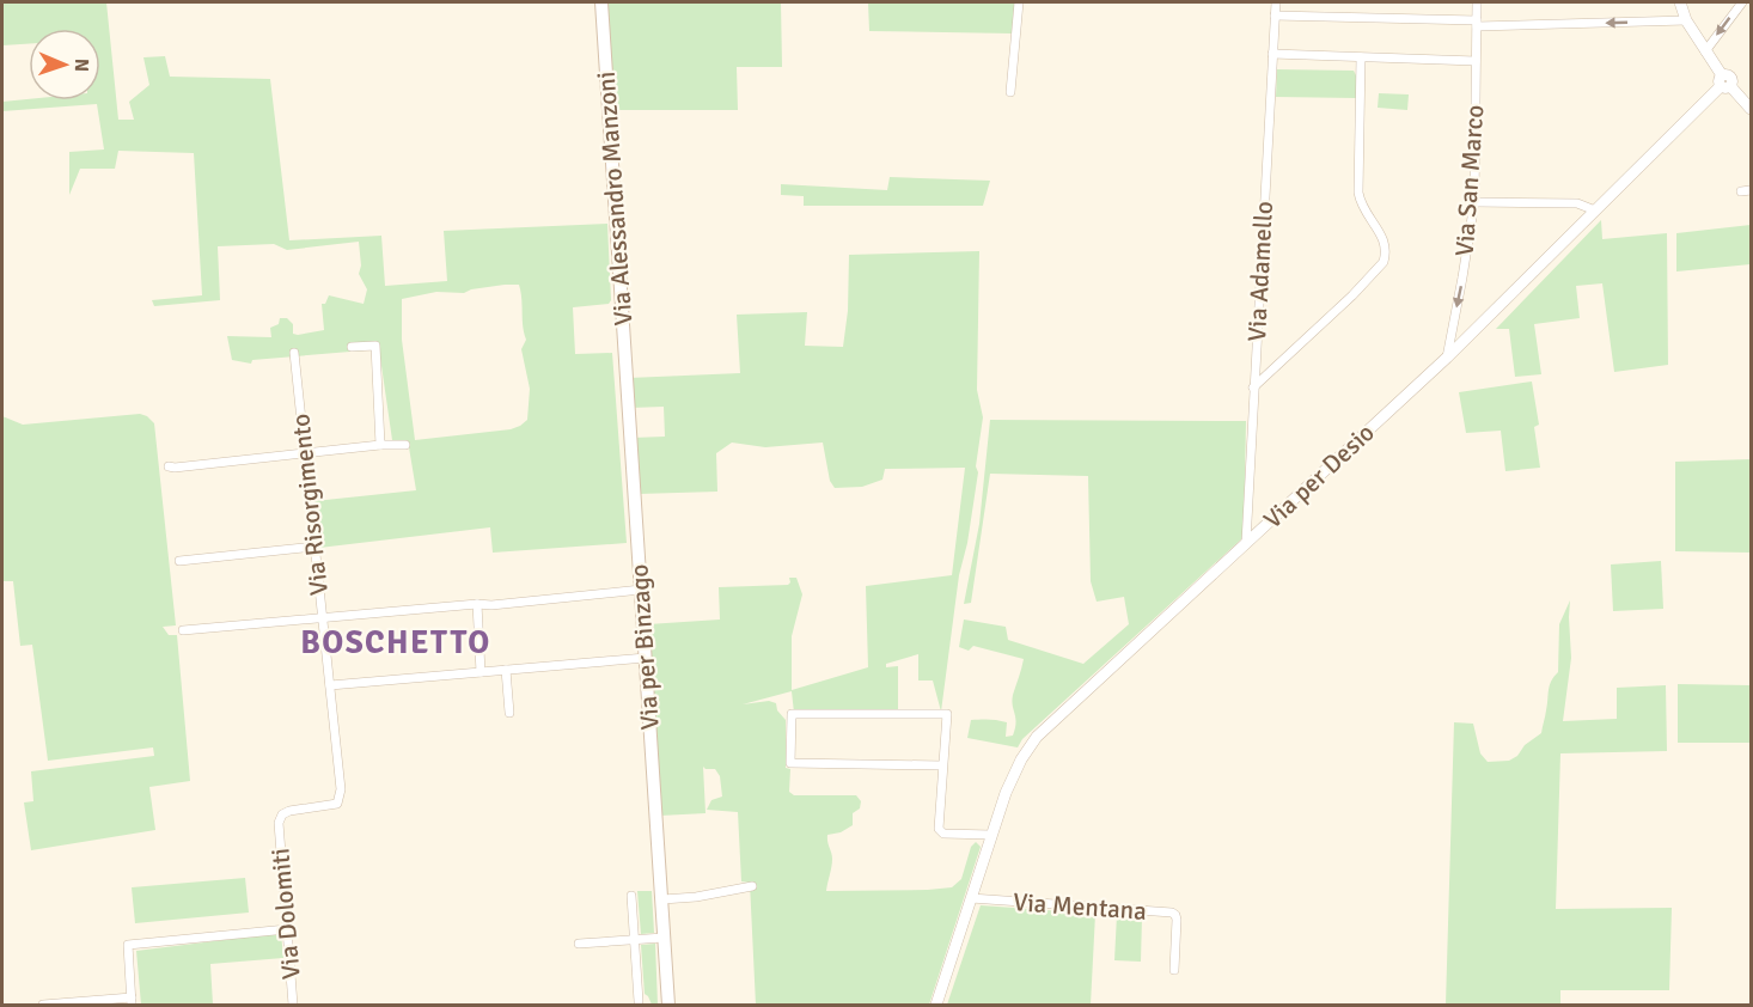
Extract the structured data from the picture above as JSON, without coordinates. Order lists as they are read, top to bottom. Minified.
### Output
{"streets":{"main road":["Via Alessandro Manzoni","Via per Binzago"],"street":["Via San Marco","Via Adamello","Via per Desio","Via Risorgimento","Via Mentana","Via Dolomiti"]},"crossings":[["Via San Marco","Via per Desio"],["Via Alessandro Manzoni","Via per Binzago"],["Via Adamello","Via per Desio"],["Via per Desio","Via Mentana"],["Via Risorgimento","Via Dolomiti"]],"one_way":["Via San Marco"],"districts":["BOSCHETTO"],"north":"right"}
